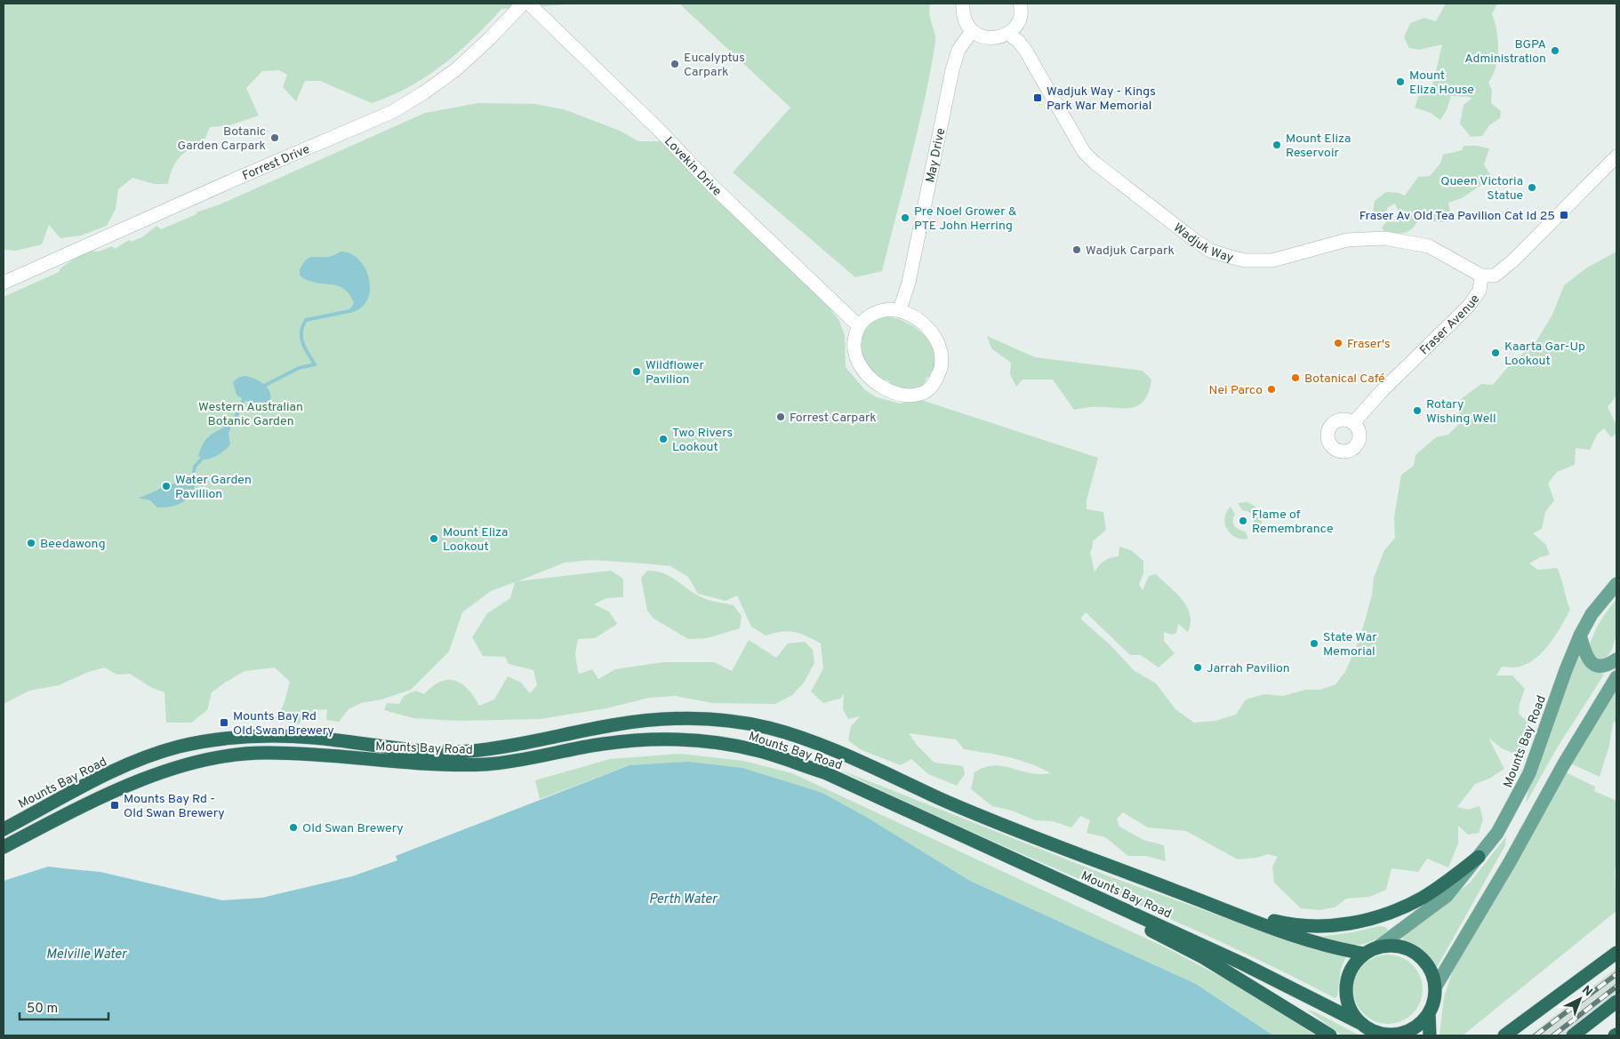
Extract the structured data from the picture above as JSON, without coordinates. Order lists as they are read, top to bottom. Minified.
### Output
{"streets":{"highway":["Mounts Bay Road"],"street":["May Drive","Forrest Drive","Lovekin Drive","Wadjuk Way","Fraser Avenue"]},"crossings":[["May Drive","Lovekin Drive"],["Wadjuk Way","Fraser Avenue"]],"water":["Perth Water","Melville Water"],"parks":["Western Australian Botanic Garden"],"places":{"other":["BGPA Administration","Eucalyptus Carpark","Mount Eliza House","Botanic Garden Carpark","Mount Eliza Reservoir","Queen Victoria Statue","Pre Noel Grower & PTE John Herring","Wadjuk Carpark","Fraser's","Kaarta Gar-Up Lookout","Wildflower Pavilion","Botanical Café","Nei Parco","Rotary Wishing Well","Forrest Carpark","Two Rivers Lookout","Water Garden Pavillion","Flame of Remembrance","Mount Eliza Lookout","Beedawong","State War Memorial","Jarrah Pavilion","Old Swan Brewery"],"transit":["Wadjuk Way - Kings Park War Memorial","Fraser Av Old Tea Pavilion Cat Id 25","Mounts Bay Rd Old Swan Brewery","Mounts Bay Rd - Old Swan Brewery"]},"scale_bar":"50 m","north":"top right"}
